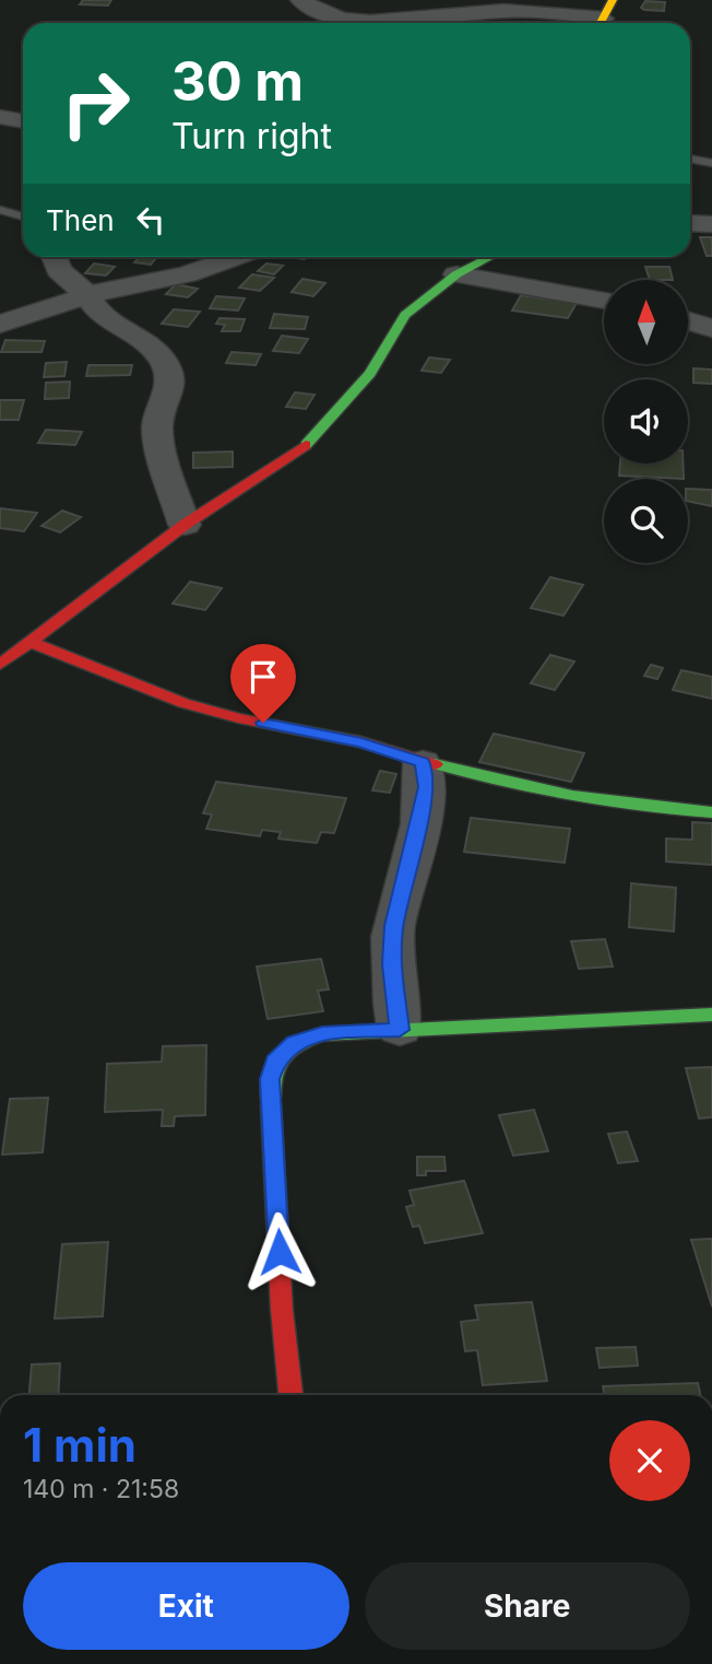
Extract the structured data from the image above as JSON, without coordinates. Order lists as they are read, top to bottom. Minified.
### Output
{"north":"top","page":{"turn":["30 m","Turn right"],"then":"Then","heading":["1 min","140 m · 21:58"],"buttons":["Exit","Share"]}}
